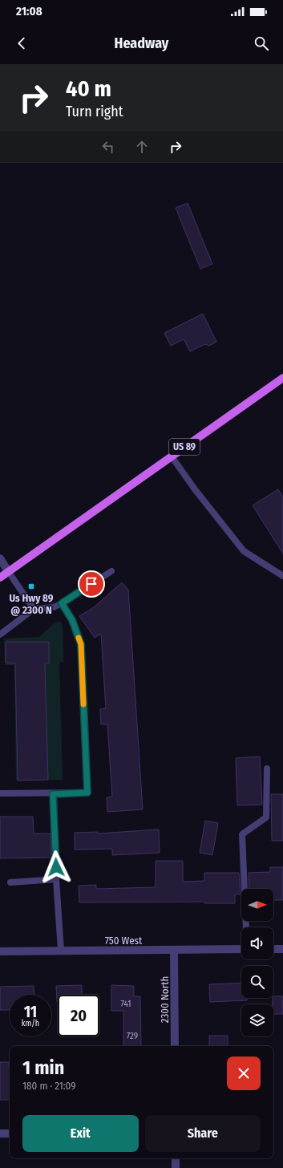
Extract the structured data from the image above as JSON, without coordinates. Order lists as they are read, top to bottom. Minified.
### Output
{"streets":{"main road":["US 89"],"street":["750 West","2300 North"]},"crossings":[["750 West","2300 North"]],"places":{"transit":["Us Hwy 89 @ 2300 N"]},"house_numbers":["741","729"],"north":"right","page":{"status":"21:08","header":"Headway","turn":["40 m","Turn right"],"speed":"11 km/h","limit":"20","heading":["1 min","180 m · 21:09"],"buttons":["Exit","Share"]}}
